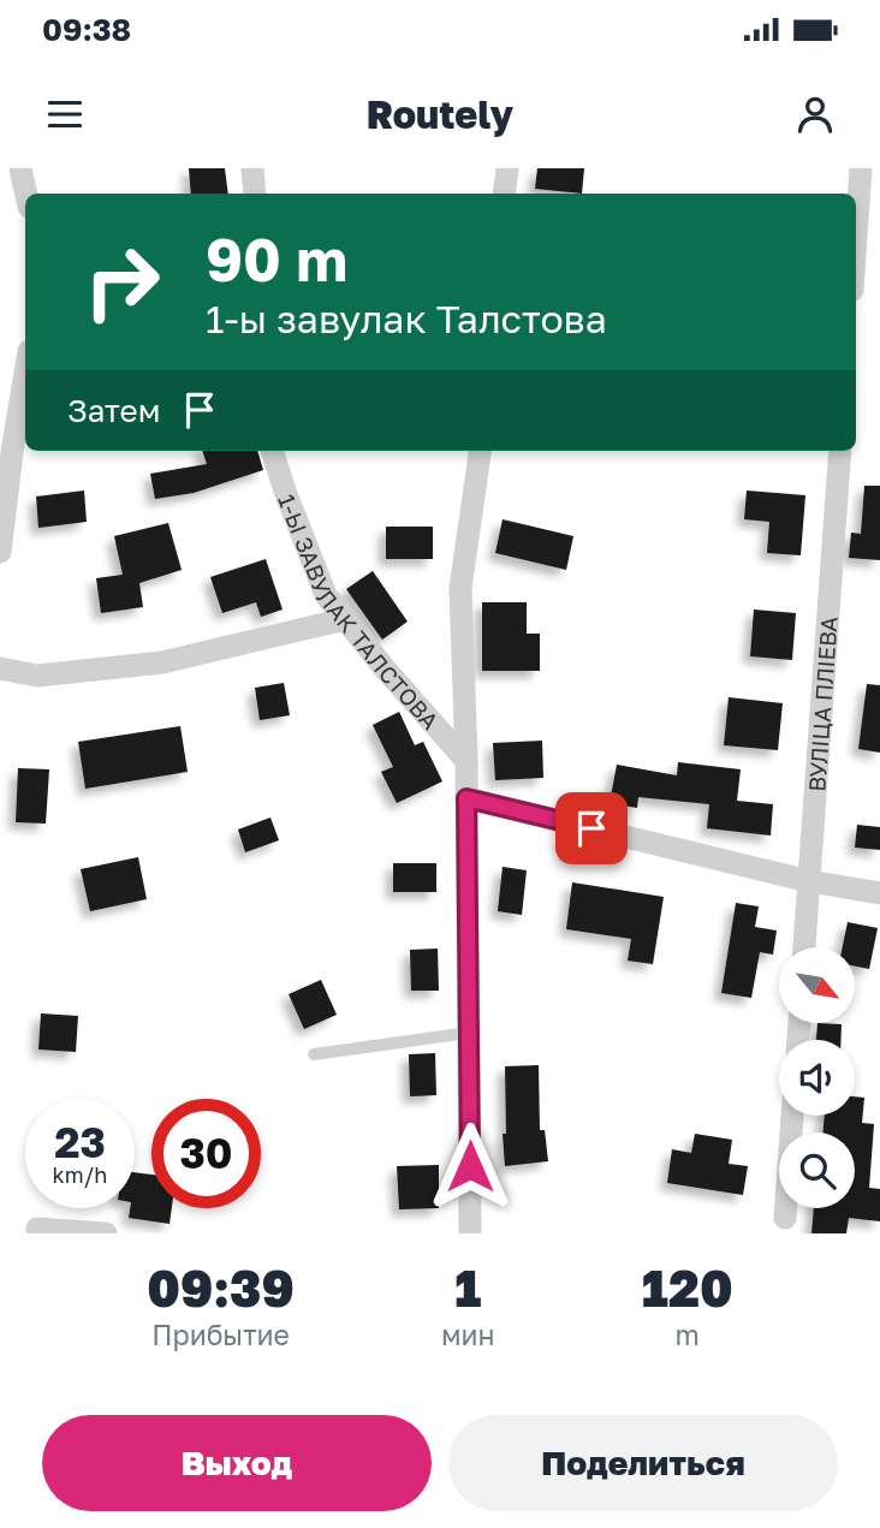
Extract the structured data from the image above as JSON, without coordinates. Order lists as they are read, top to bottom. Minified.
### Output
{"streets":{"street":["1-Ы ЗАВУЛАК ТАЛСТОВА","ВУЛІЦА ПЛІЕВА"]},"north":"bottom right","page":{"status":"09:38","header":"Routely","turn":["90 m","1-ы завулак Талстова"],"then":"Затем","speed":"23 km/h","limit":"30","eta":["09:39","Прибытие","1","мин","120","m"],"buttons":["Выход","Поделиться"]}}
